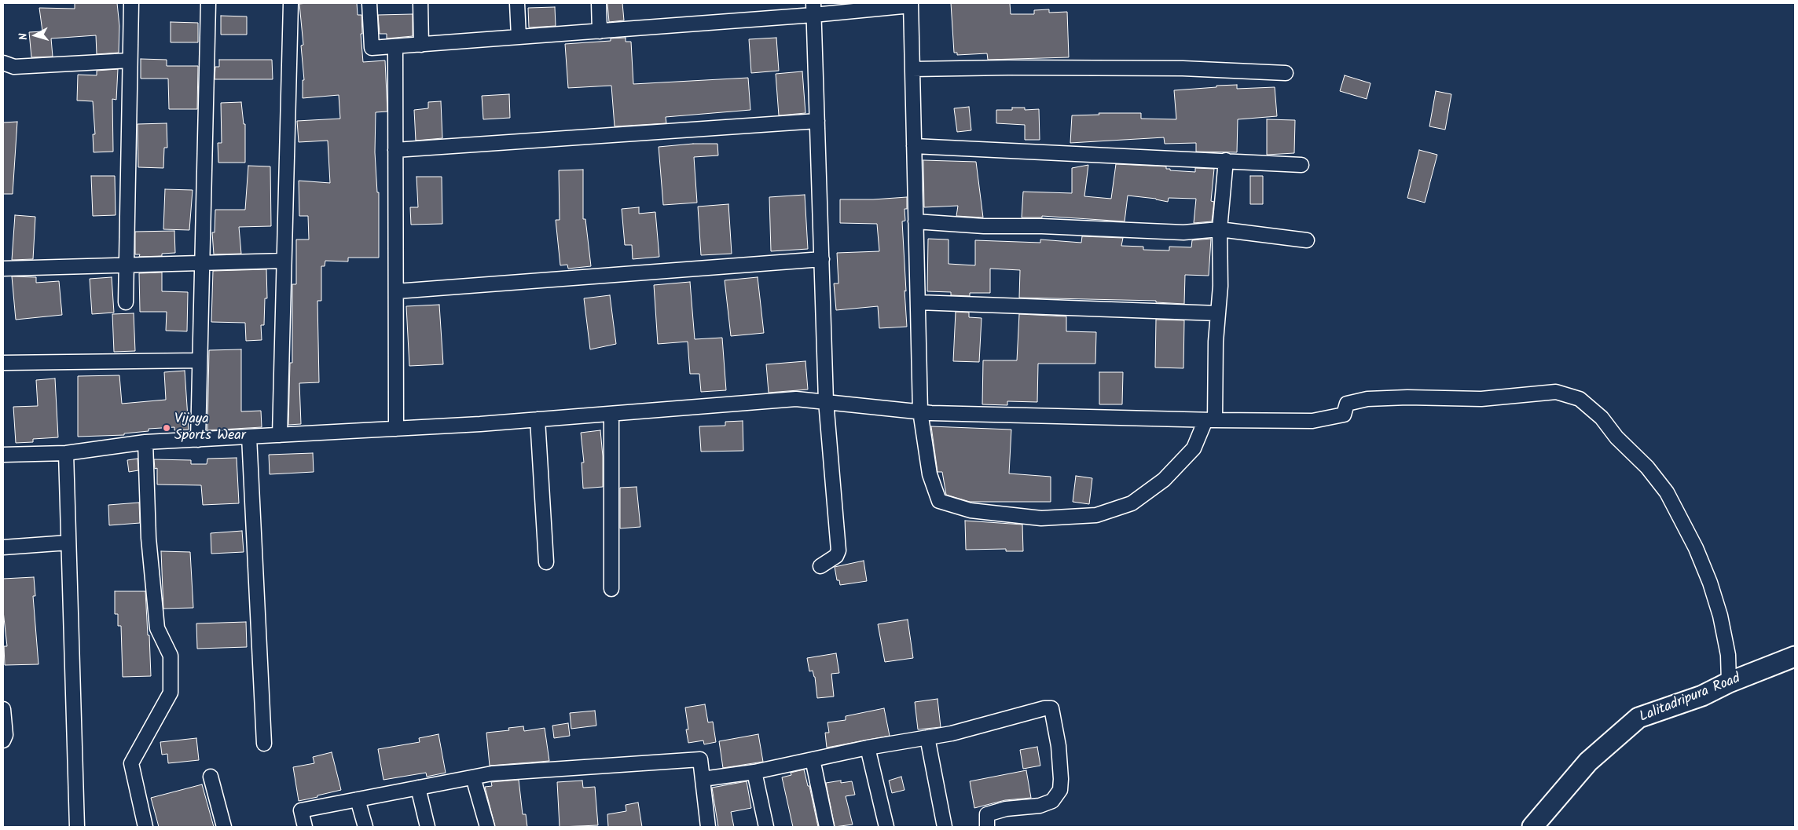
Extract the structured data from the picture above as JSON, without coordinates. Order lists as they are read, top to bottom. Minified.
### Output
{"streets":{"street":["Lalitadripura Road"]},"places":["Vijaya Sports Wear"],"north":"left"}
